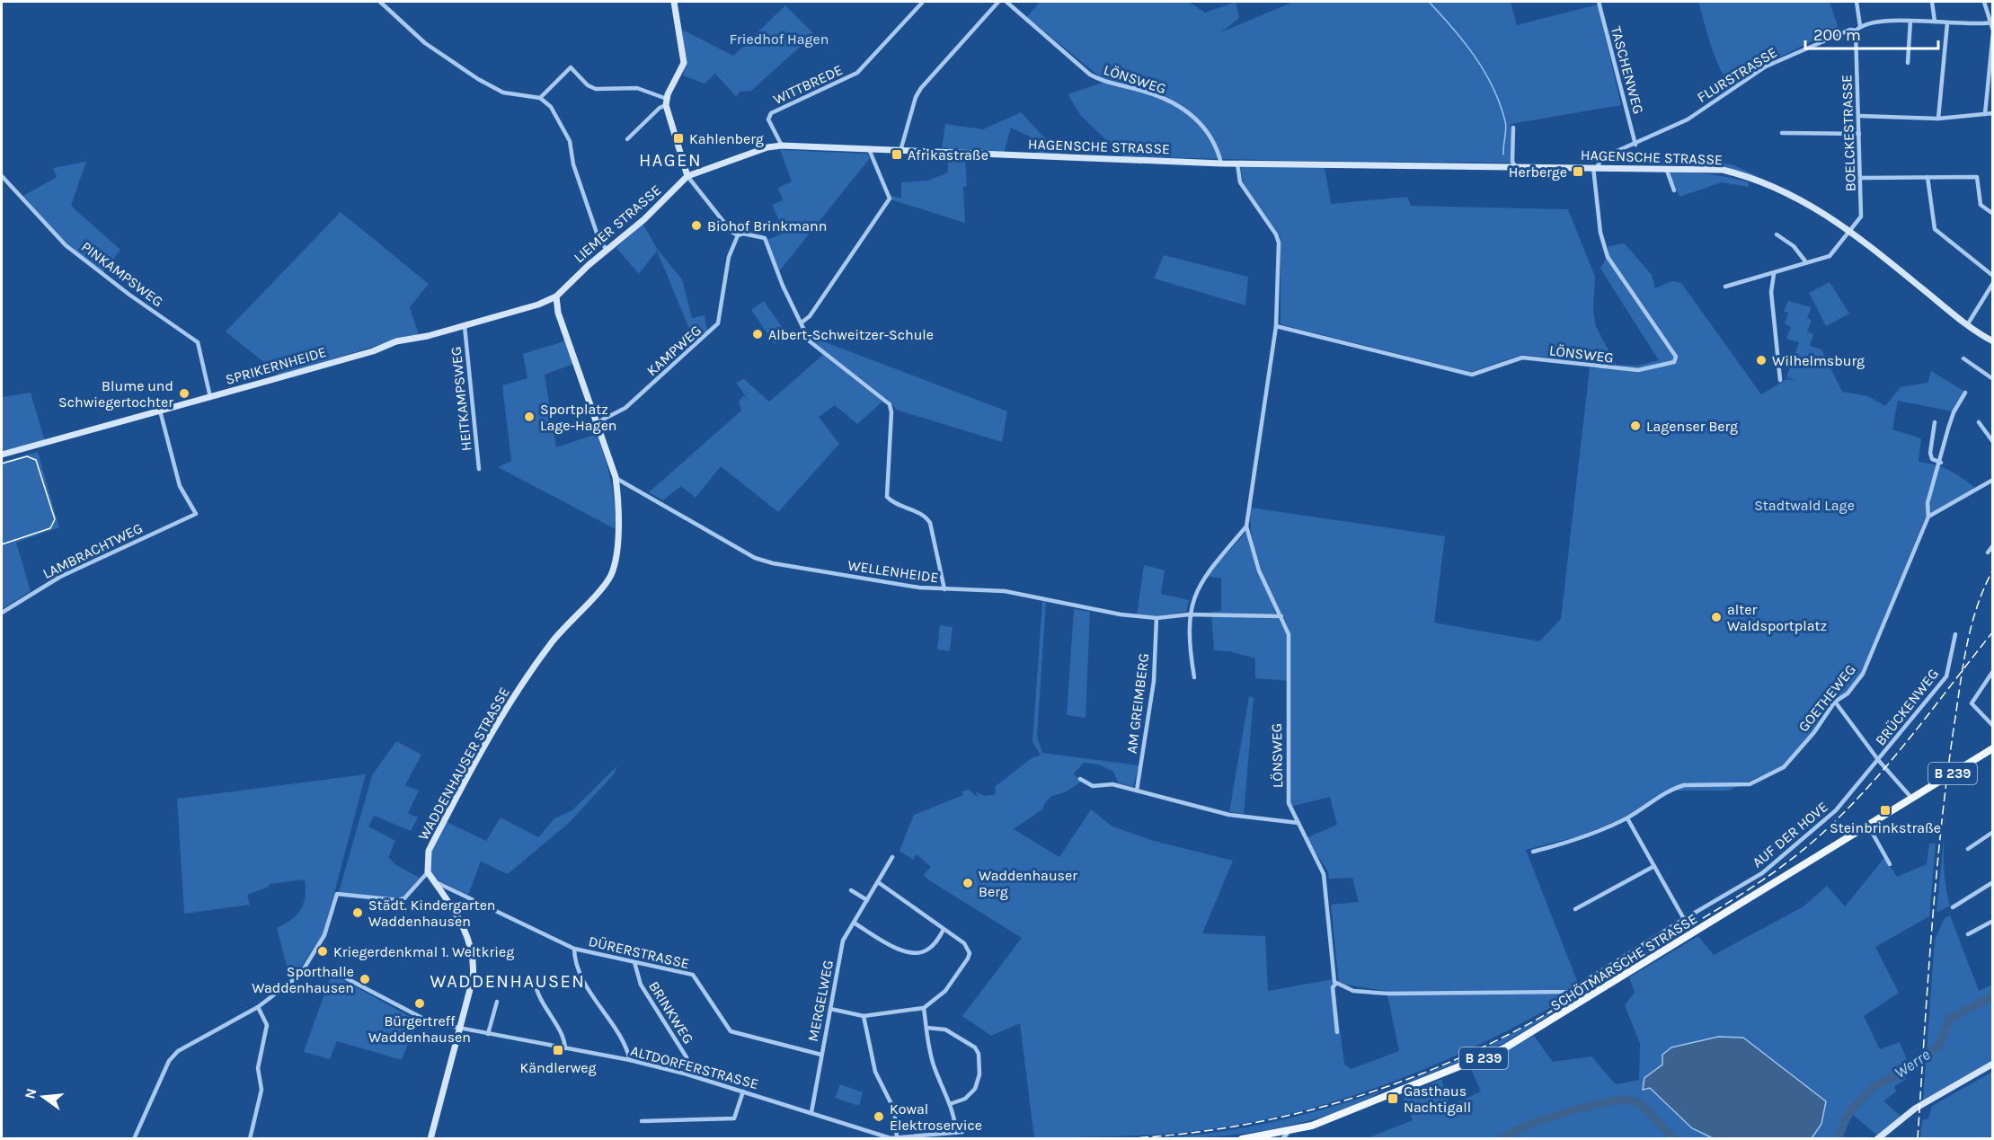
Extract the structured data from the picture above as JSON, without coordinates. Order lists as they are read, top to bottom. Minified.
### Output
{"streets":{"main road":["HAGENSCHE STRASSE","LIEMER STRASSE","SPRIKERNHEIDE","WADDENHAUSER STRASSE","B 239","SCHÖTMARSCHE STRASSE"],"street":["TASCHENWEG","FLURSTRASSE","LÖNSWEG","WITTBREDE","BOELCKESTRASSE","PINKAMPSWEG","KAMPWEG","HEITKAMPSWEG","LAMBRACHTWEG","WELLENHEIDE","GOETHEWEG","AM GREIMBERG","BRÜCKENWEG","AUF DER HOVE","DÜRERSTRASSE","MERGELWEG","BRINKWEG","ALTDORFERSTRASSE"]},"crossings":[["TASCHENWEG","FLURSTRASSE"],["FLURSTRASSE","LÖNSWEG"],["FLURSTRASSE","BOELCKESTRASSE"],["FLURSTRASSE","HAGENSCHE STRASSE"],["LÖNSWEG","HAGENSCHE STRASSE"],["LÖNSWEG","WELLENHEIDE"],["LÖNSWEG","AUF DER HOVE"],["WITTBREDE","HAGENSCHE STRASSE"],["BOELCKESTRASSE","HAGENSCHE STRASSE"],["HAGENSCHE STRASSE","LIEMER STRASSE"],["LIEMER STRASSE","SPRIKERNHEIDE"],["LIEMER STRASSE","WADDENHAUSER STRASSE"],["PINKAMPSWEG","SPRIKERNHEIDE"],["KAMPWEG","WADDENHAUSER STRASSE"],["SPRIKERNHEIDE","HEITKAMPSWEG"],["SPRIKERNHEIDE","LAMBRACHTWEG"],["SPRIKERNHEIDE","WADDENHAUSER STRASSE"],["WELLENHEIDE","AM GREIMBERG"],["WELLENHEIDE","WADDENHAUSER STRASSE"],["BRÜCKENWEG","AUF DER HOVE"],["DÜRERSTRASSE","MERGELWEG"],["DÜRERSTRASSE","BRINKWEG"],["MERGELWEG","ALTDORFERSTRASSE"],["BRINKWEG","ALTDORFERSTRASSE"]],"districts":["HAGEN","WADDENHAUSEN"],"water":["Werre"],"parks":["Friedhof Hagen","Stadtwald Lage"],"places":{"transit":["Kahlenberg","Afrikastraße","Herberge","Steinbrinkstraße","Kändlerweg","Gasthaus Nachtigall"],"other":["Biohof Brinkmann","Albert-Schweitzer-Schule","Wilhelmsburg","Blume und Schwiegertochter","Sportplatz Lage-Hagen","Lagenser Berg","alter Waldsportplatz","Waddenhauser Berg","Städt. Kindergarten Waddenhausen","Kriegerdenkmal 1. Weltkrieg","Sporthalle Waddenhausen","Bürgertreff Waddenhausen","Kowal Elektroservice"]},"scale_bar":"200 m","north":"left"}
